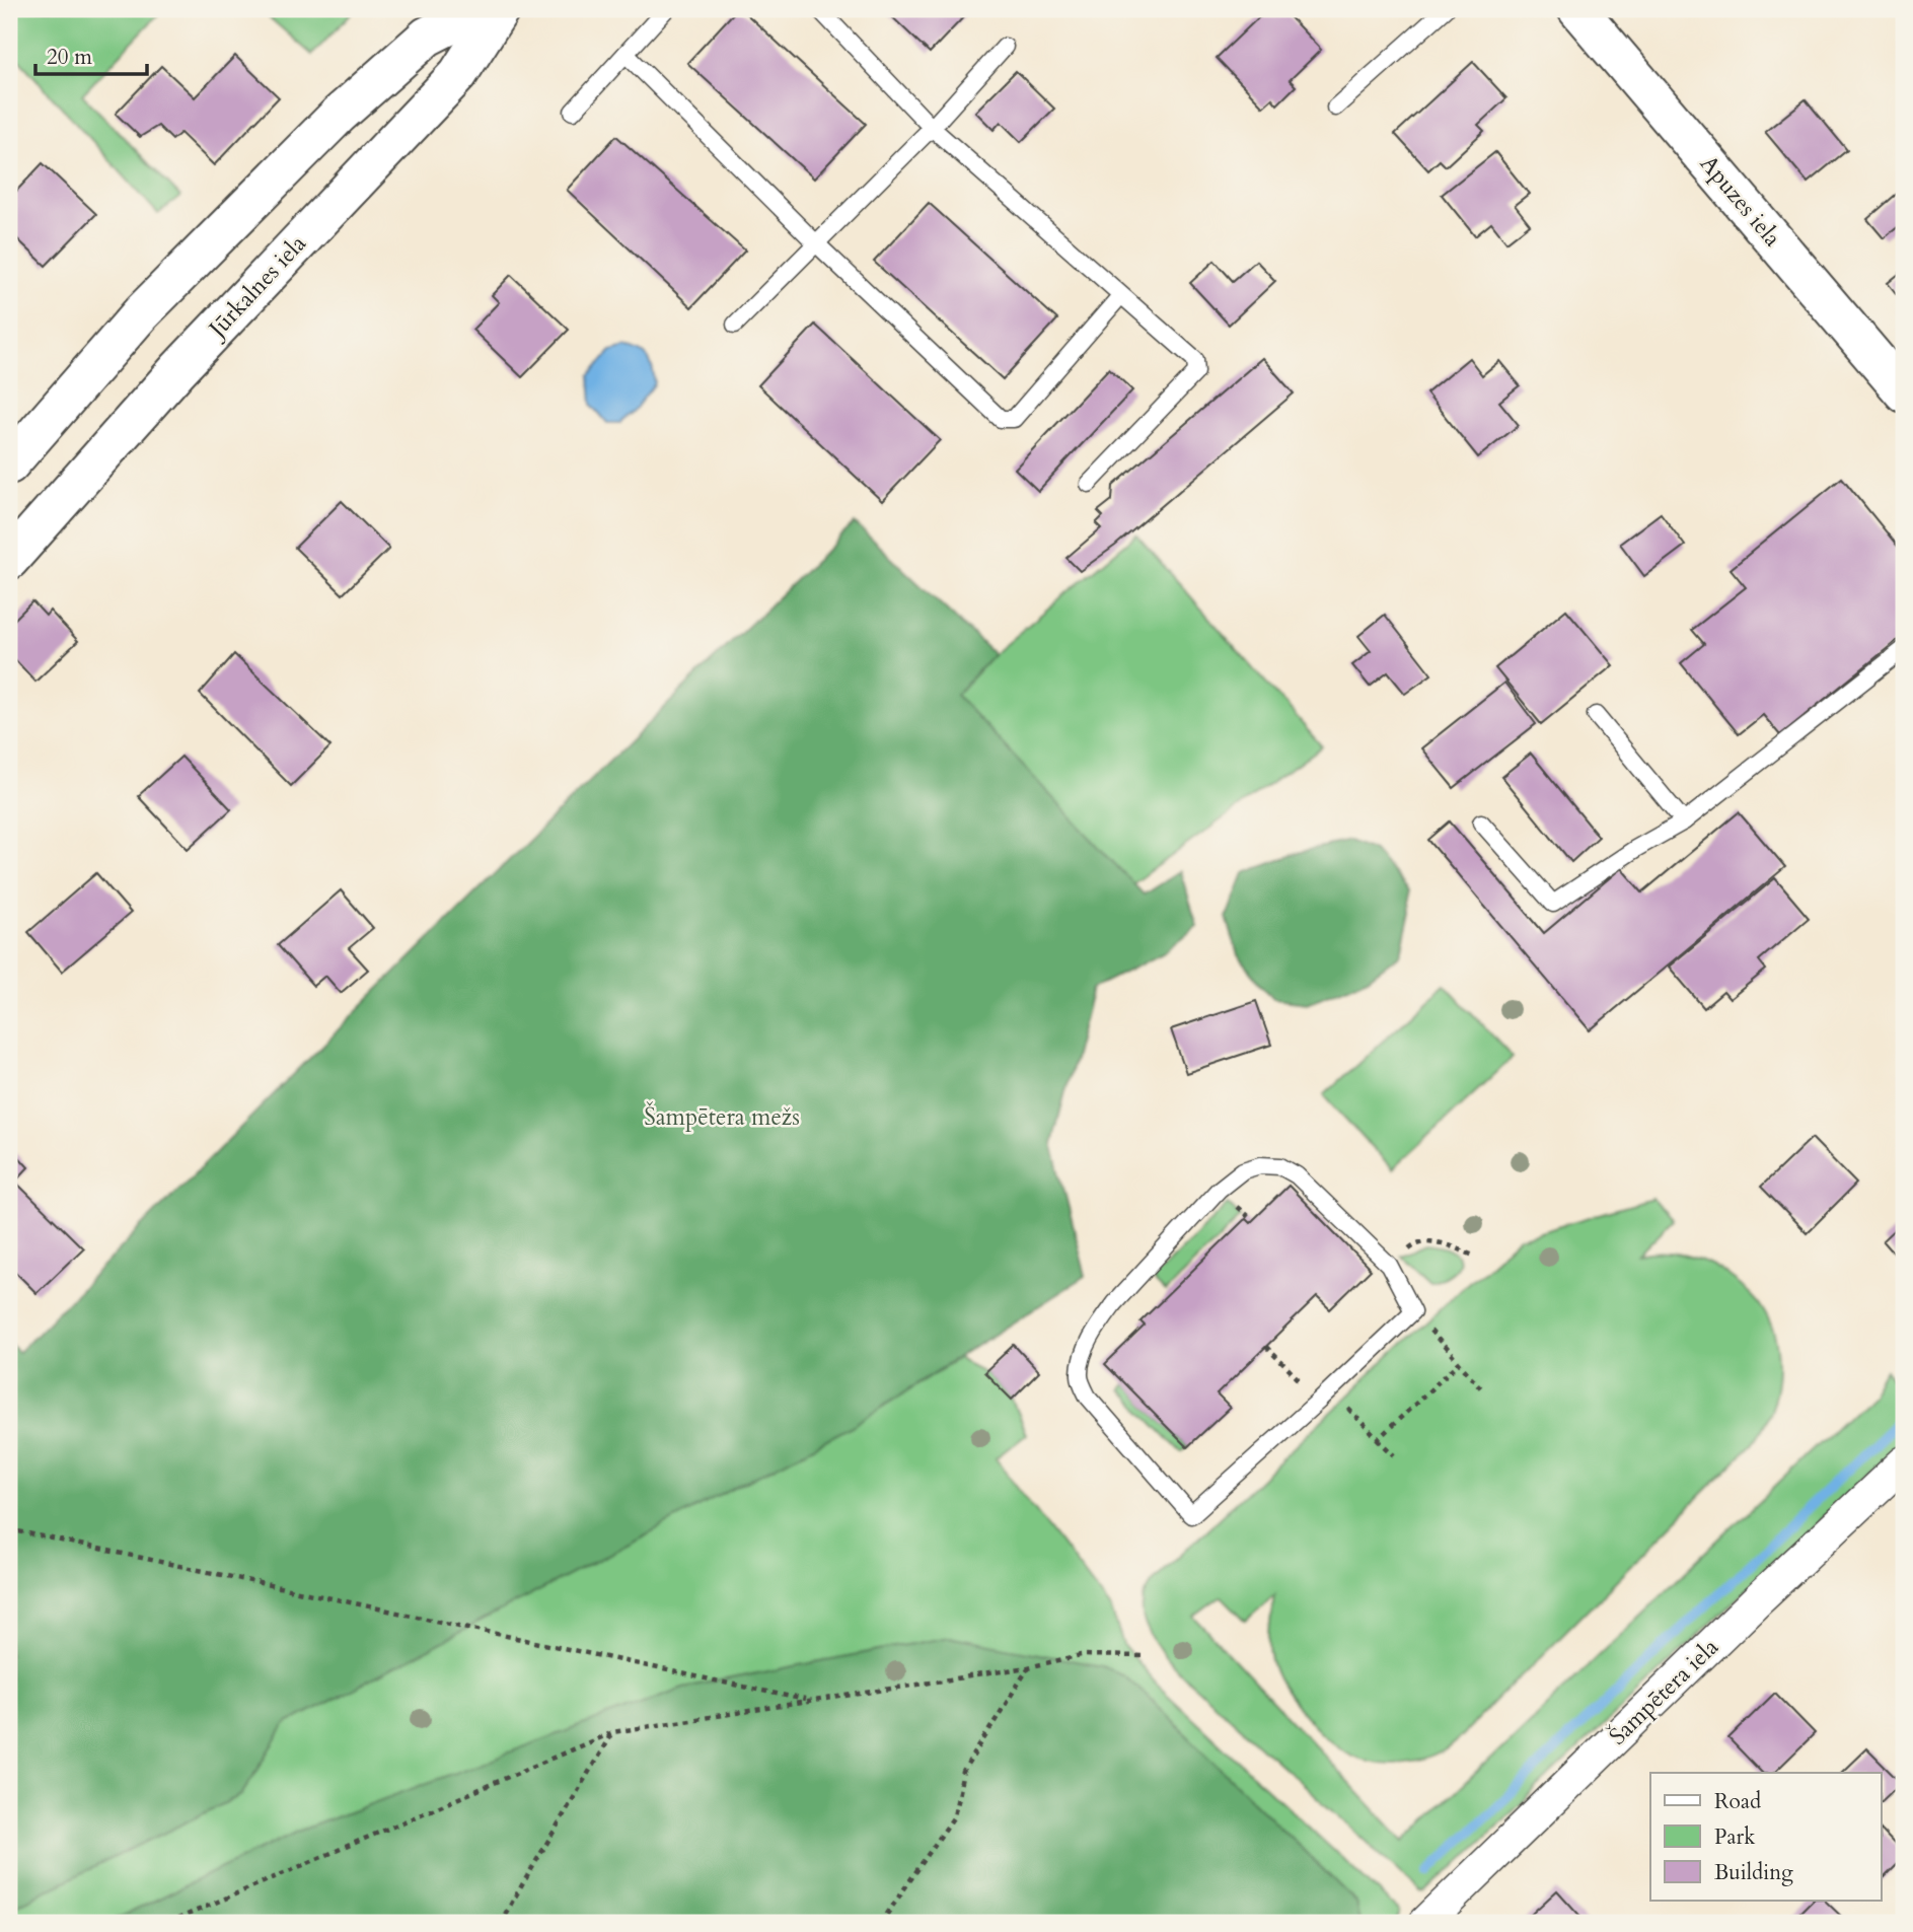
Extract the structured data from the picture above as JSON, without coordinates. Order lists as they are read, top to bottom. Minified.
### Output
{"streets":{"street":["Apuzes iela","Jūrkalnes iela","Šampētera iela"]},"parks":["Šampētera mežs"],"legend":["Road","Park","Building"],"scale_bar":"20 m"}
